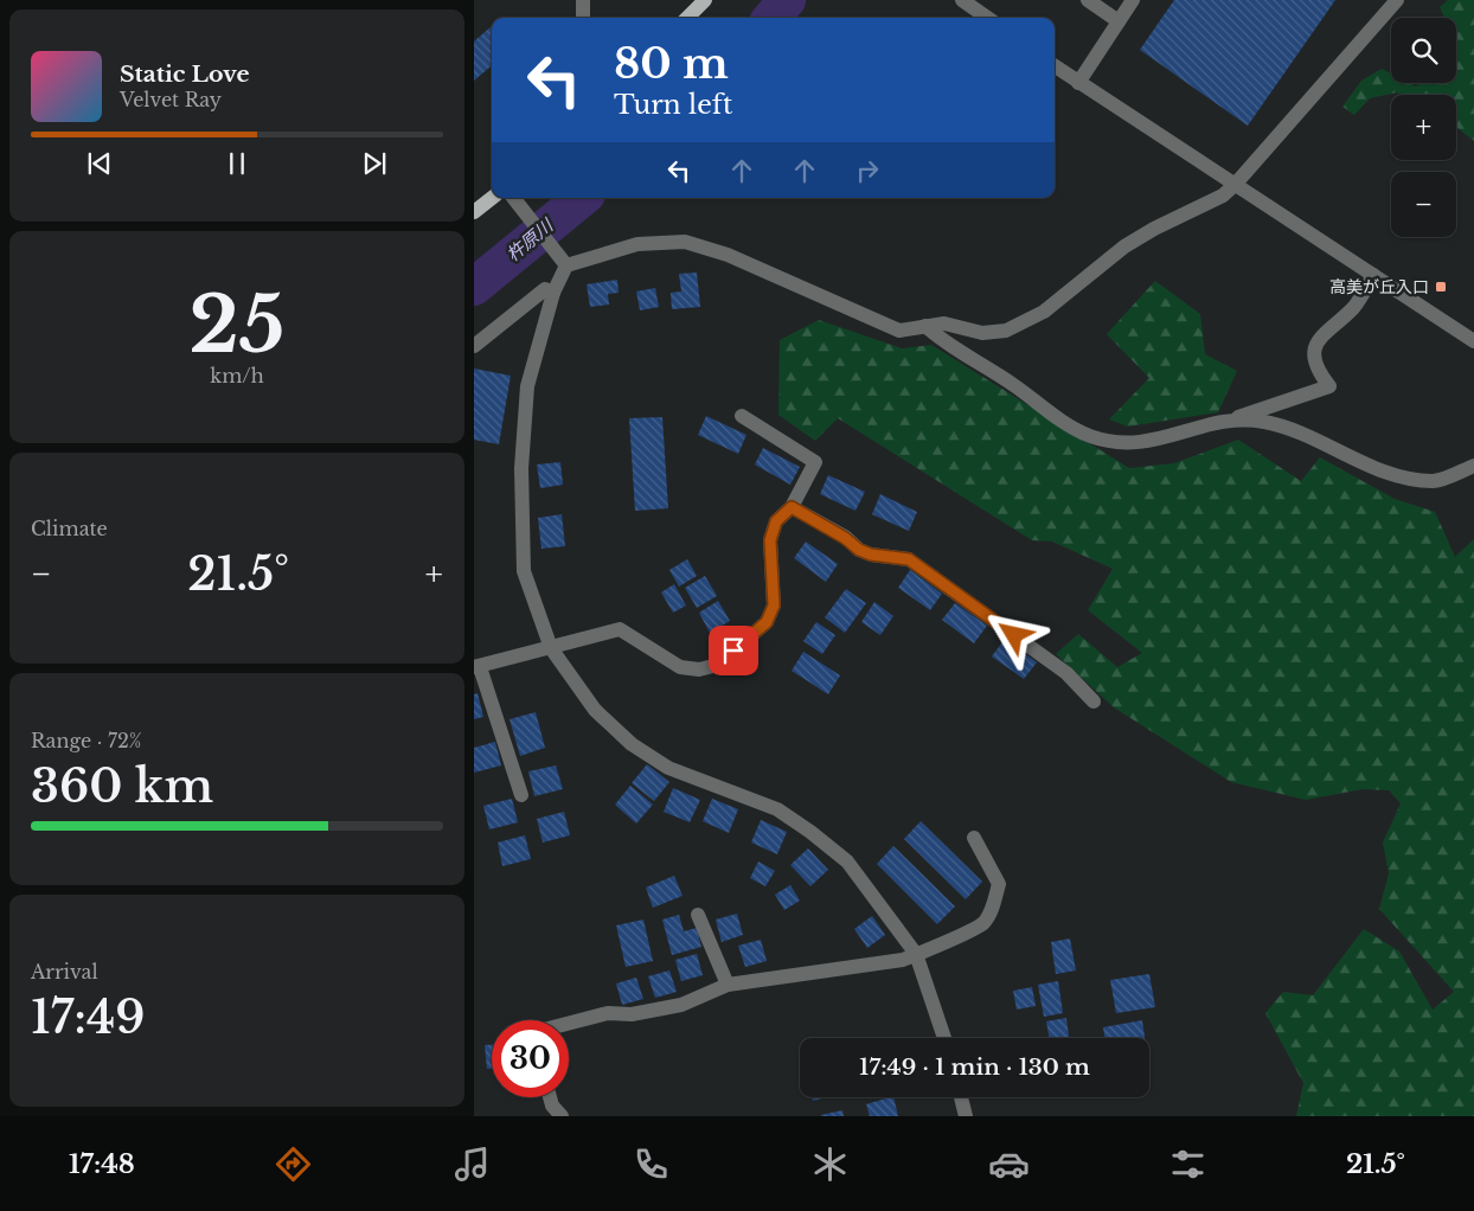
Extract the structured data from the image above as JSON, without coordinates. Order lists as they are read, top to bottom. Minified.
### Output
{"water":["杵原川"],"places":{"transit":["高美が丘入口"]},"page":{"map_buttons":["+","−"],"turn":["80 m","Turn left"],"song":["Static Love","Velvet Ray"],"tile":[["25","km/h"],"Climate",["Range · 72%","360 km"],["Arrival","17:49"]],"heat":["−","21.5°","+"],"limit":"30","trip":"17:49 · 1 min · 130 m","tabs":["17:48","21.5°"]}}
